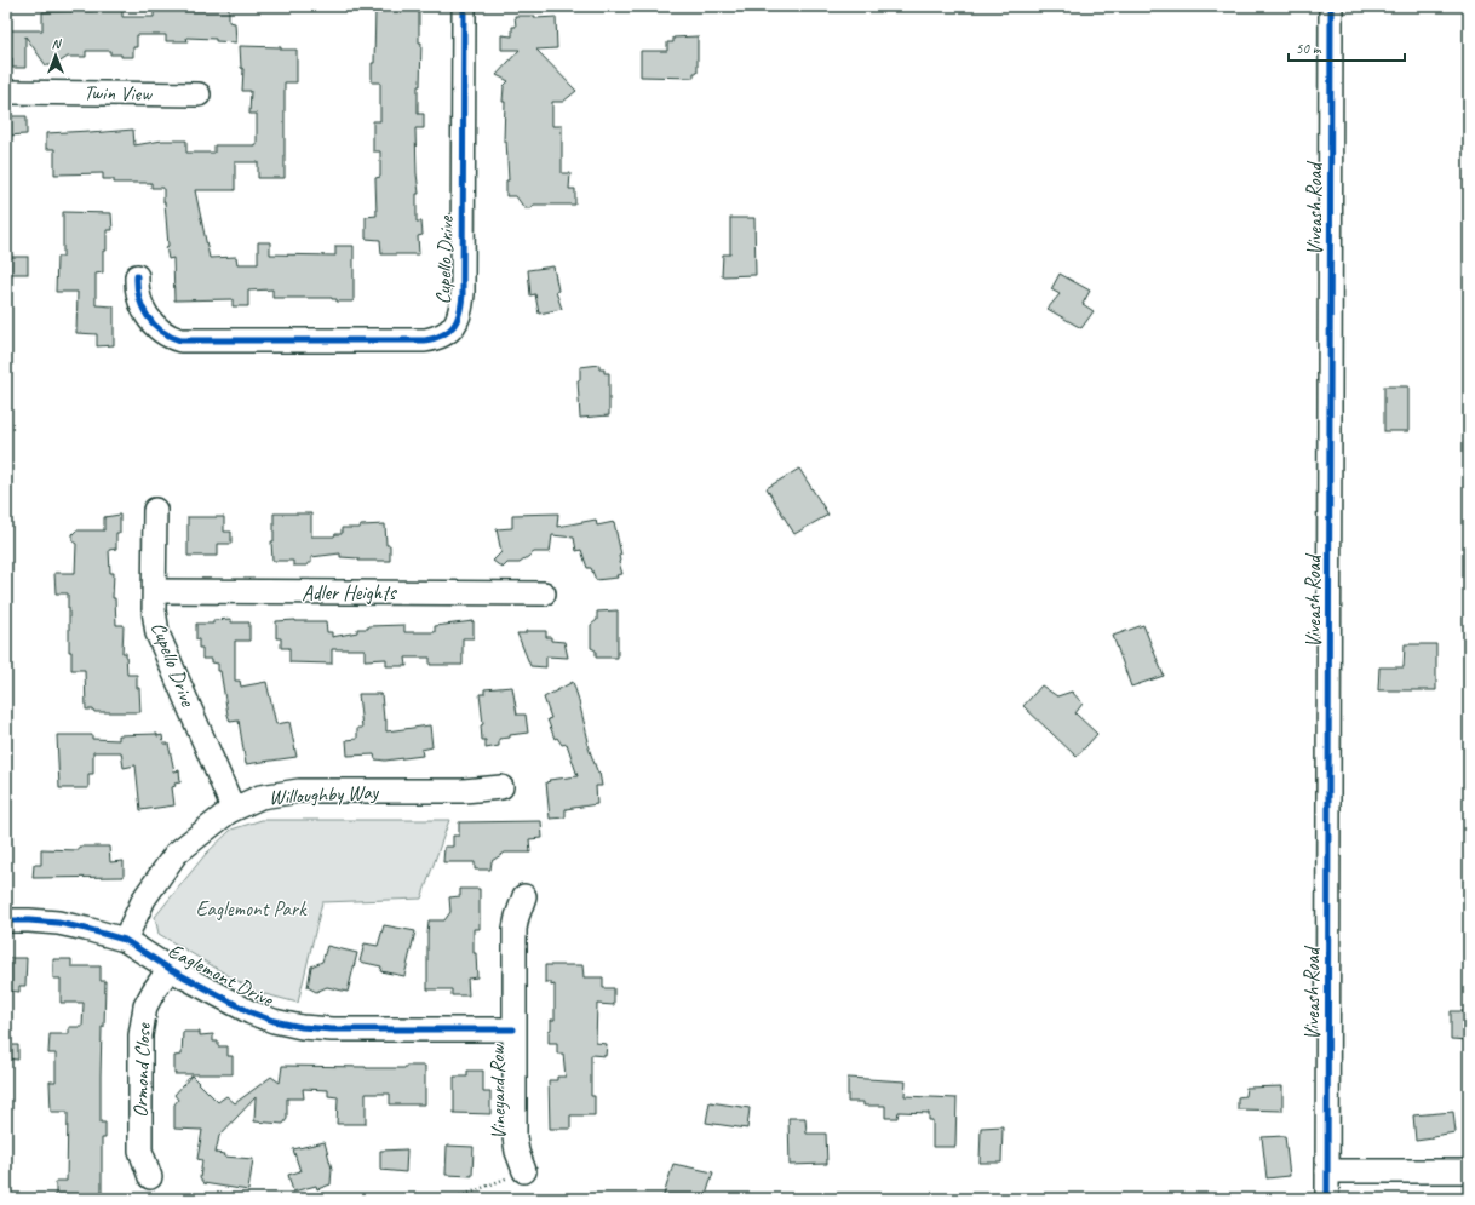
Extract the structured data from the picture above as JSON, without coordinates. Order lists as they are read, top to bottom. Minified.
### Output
{"streets":{"street":["Twin View","Viveash Road","Cupello Drive","Adler Heights","Willoughby Way","Eaglemont Drive","Ormond Close","Vineyard Row"]},"crossings":[["Cupello Drive","Adler Heights"],["Cupello Drive","Willoughby Way"],["Willoughby Way","Eaglemont Drive"],["Eaglemont Drive","Ormond Close"],["Eaglemont Drive","Vineyard Row"]],"parks":["Eaglemont Park"],"scale_bar":"50 m","north":"top"}
